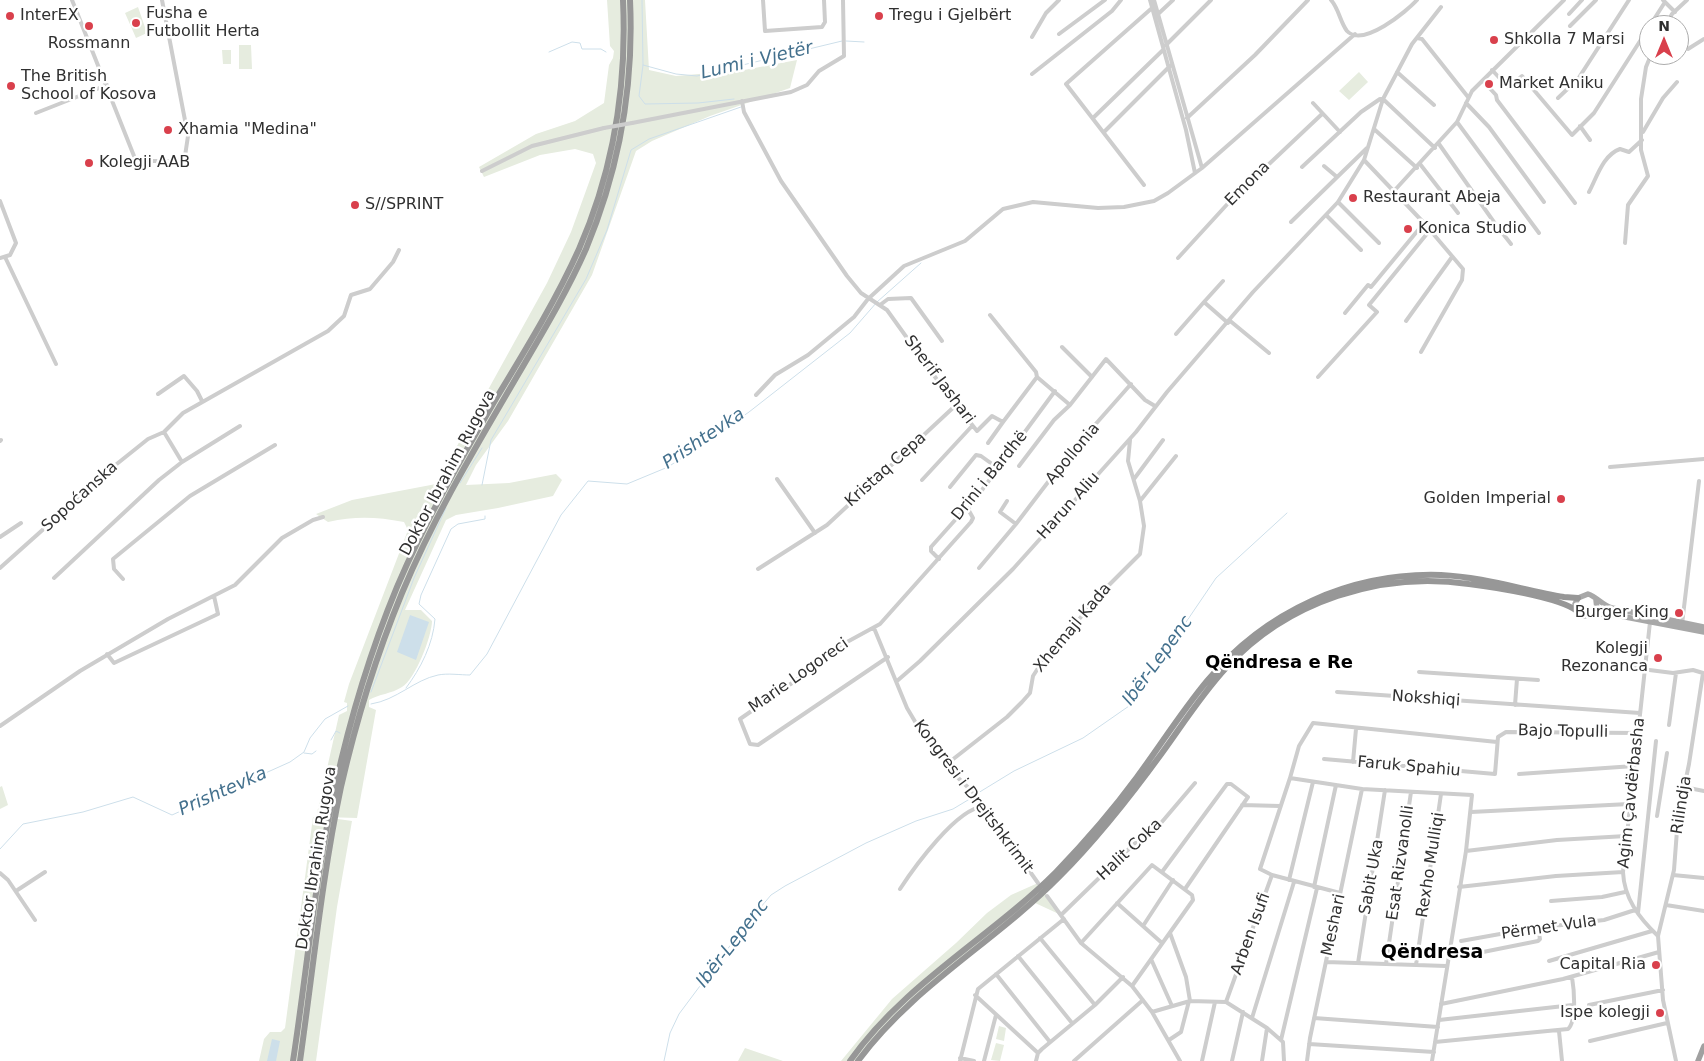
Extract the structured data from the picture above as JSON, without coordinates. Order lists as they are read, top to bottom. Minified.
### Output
{"streets":{"highway":["Doktor Ibrahim Rugova"],"street":["Emona","Sherif Jashari","Apollonia","Kristaq Cepa","Drini i Bardhë","Sopoćanska","Harun Aliu","Xhemajl Kada","Marie Logoreci","Nokshiqi","Bajo Topulli","Faruk Spahiu","Agim Çavdërbasha","Kongresi i Drejtshkrimit","Rilindja","Halit Coka","Esat Rizvanolli","Rexho Mulliqi","Sabit Uka","Meshari","Përmet Vula","Arben Isufi"]},"crossings":[["Sherif Jashari","Kristaq Cepa"],["Harun Aliu","Kongresi i Drejtshkrimit"],["Xhemajl Kada","Kongresi i Drejtshkrimit"],["Marie Logoreci","Kongresi i Drejtshkrimit"],["Nokshiqi","Agim Çavdërbasha"],["Bajo Topulli","Faruk Spahiu"],["Bajo Topulli","Agim Çavdërbasha"],["Agim Çavdërbasha","Rilindja"],["Agim Çavdërbasha","Përmet Vula"],["Meshari","Arben Isufi"]],"districts":["Qëndresa e Re","Qëndresa"],"water":["Lumi i Vjetër","Prishtevka","Ibër-Lepenc"],"places":["InterEX","Tregu i Gjelbërt","Fusha e Futbollit Herta","Rossmann","Shkolla 7 Marsi","Market Aniku","The British School of Kosova","Xhamia \"Medina\"","Kolegji AAB","Restaurant Abeja","S//SPRINT","Konica Studio","Golden Imperial","Burger King","Kolegji Rezonanca","Capital Ria","Ispe kolegji"],"north":"top"}
